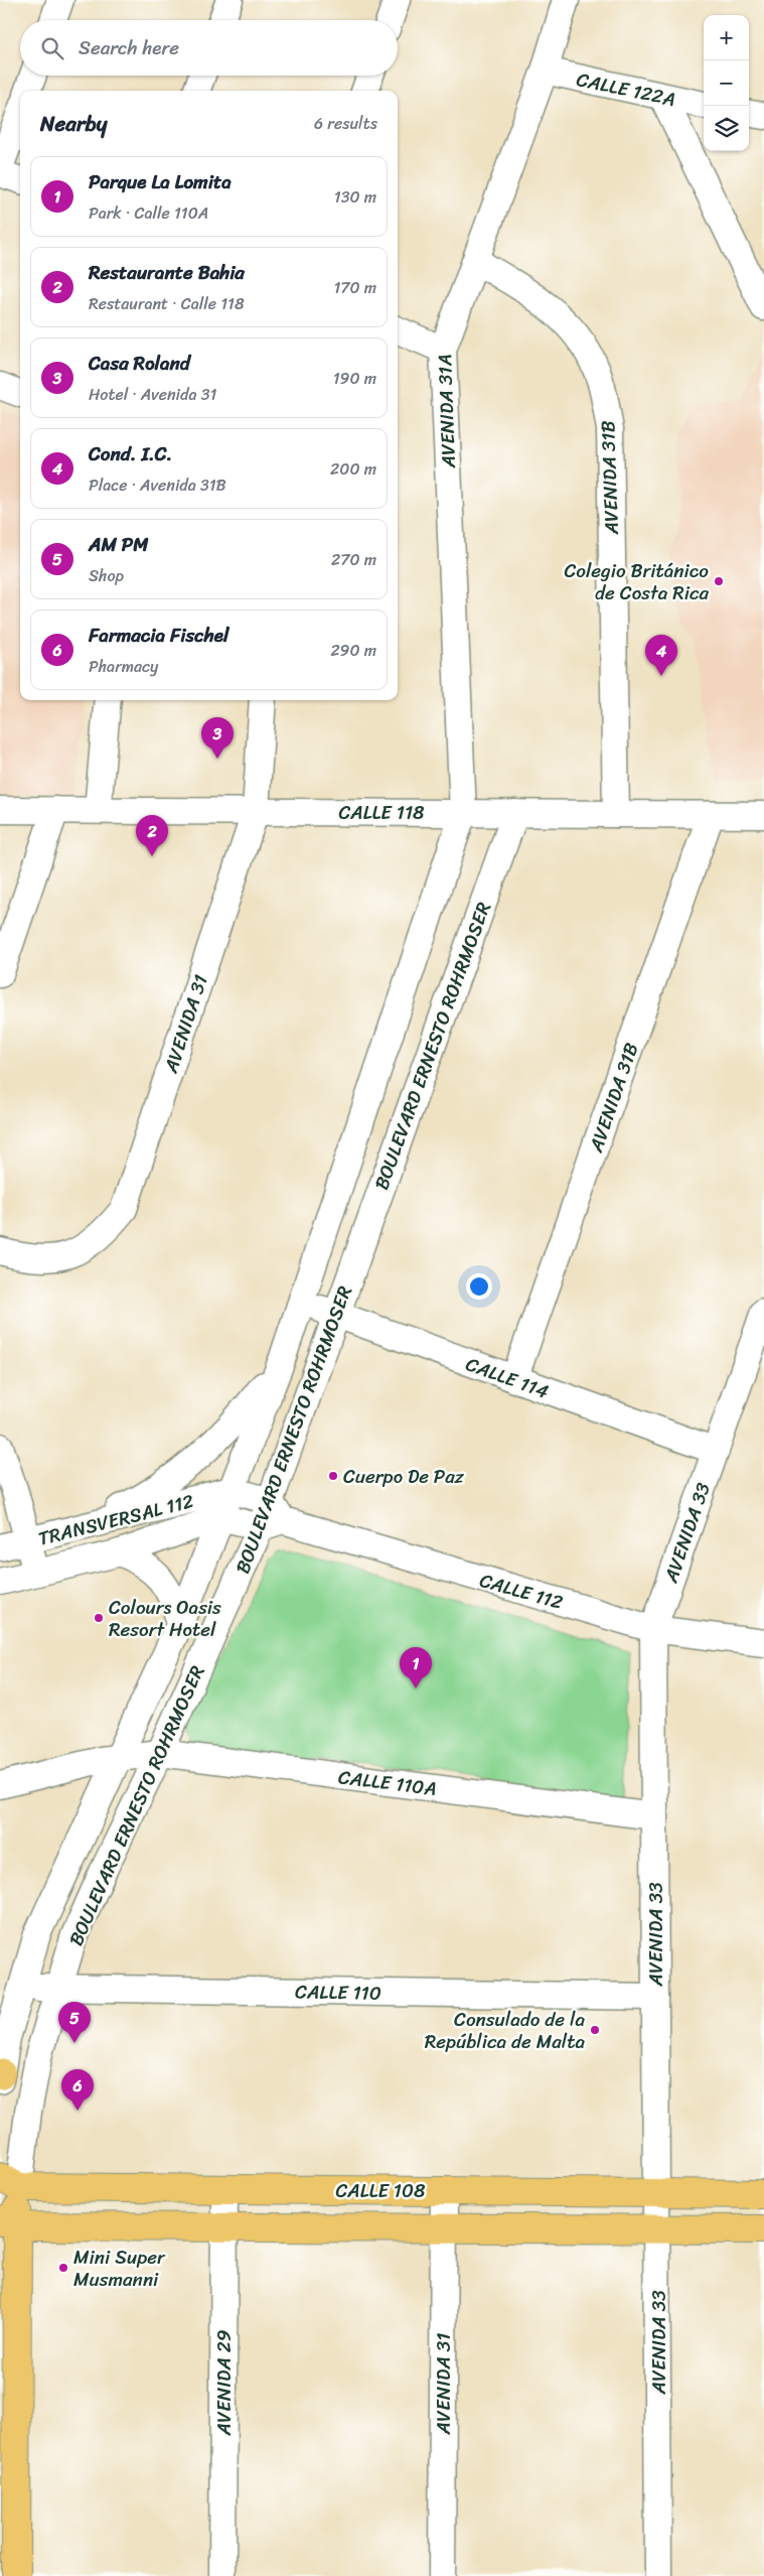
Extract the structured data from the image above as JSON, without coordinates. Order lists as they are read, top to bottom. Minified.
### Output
{"streets":{"main road":["BOULEVARD ERNESTO ROHRMOSER","CALLE 108"],"street":["CALLE 122A","AVENIDA 31A","AVENIDA 31B","CALLE 118","AVENIDA 31","CALLE 114","TRANSVERSAL 112","AVENIDA 33","CALLE 112","CALLE 110A","CALLE 110","AVENIDA 29"]},"crossings":[["CALLE 122A","AVENIDA 31A"],["AVENIDA 31A","AVENIDA 31B"],["AVENIDA 31A","CALLE 118"],["AVENIDA 31A","BOULEVARD ERNESTO ROHRMOSER"],["AVENIDA 31B","CALLE 118"],["AVENIDA 31B","CALLE 114"],["CALLE 118","AVENIDA 31"],["CALLE 118","BOULEVARD ERNESTO ROHRMOSER"],["AVENIDA 31","CALLE 108"],["BOULEVARD ERNESTO ROHRMOSER","CALLE 114"],["BOULEVARD ERNESTO ROHRMOSER","TRANSVERSAL 112"],["BOULEVARD ERNESTO ROHRMOSER","CALLE 112"],["BOULEVARD ERNESTO ROHRMOSER","CALLE 110A"],["BOULEVARD ERNESTO ROHRMOSER","CALLE 110"],["BOULEVARD ERNESTO ROHRMOSER","CALLE 108"],["CALLE 114","AVENIDA 33"],["TRANSVERSAL 112","CALLE 112"],["AVENIDA 33","CALLE 112"],["AVENIDA 33","CALLE 110A"],["AVENIDA 33","CALLE 110"],["AVENIDA 33","CALLE 108"],["CALLE 108","AVENIDA 29"]],"places":["Colegio Británico de Costa Rica","Cuerpo De Paz","Colours Oasis Resort Hotel","Consulado de la República de Malta","Mini Super Musmanni"],"page":{"map_buttons":["+","−"],"search":"Search here","heading":["Nearby","6 results"],"list":[{"mark":"1","name":"Parque La Lomita","note":"Park · Calle 110A","value":"130 m"},{"mark":"2","name":"Restaurante Bahia","note":"Restaurant · Calle 118","value":"170 m"},{"mark":"3","name":"Casa Roland","note":"Hotel · Avenida 31","value":"190 m"},{"mark":"4","name":"Cond. I.C.","note":"Place · Avenida 31B","value":"200 m"},{"mark":"5","name":"AM PM","note":"Shop","value":"270 m"},{"mark":"6","name":"Farmacia Fischel","note":"Pharmacy","value":"290 m"}],"pins":["4","3","2","1","5","6"]}}
